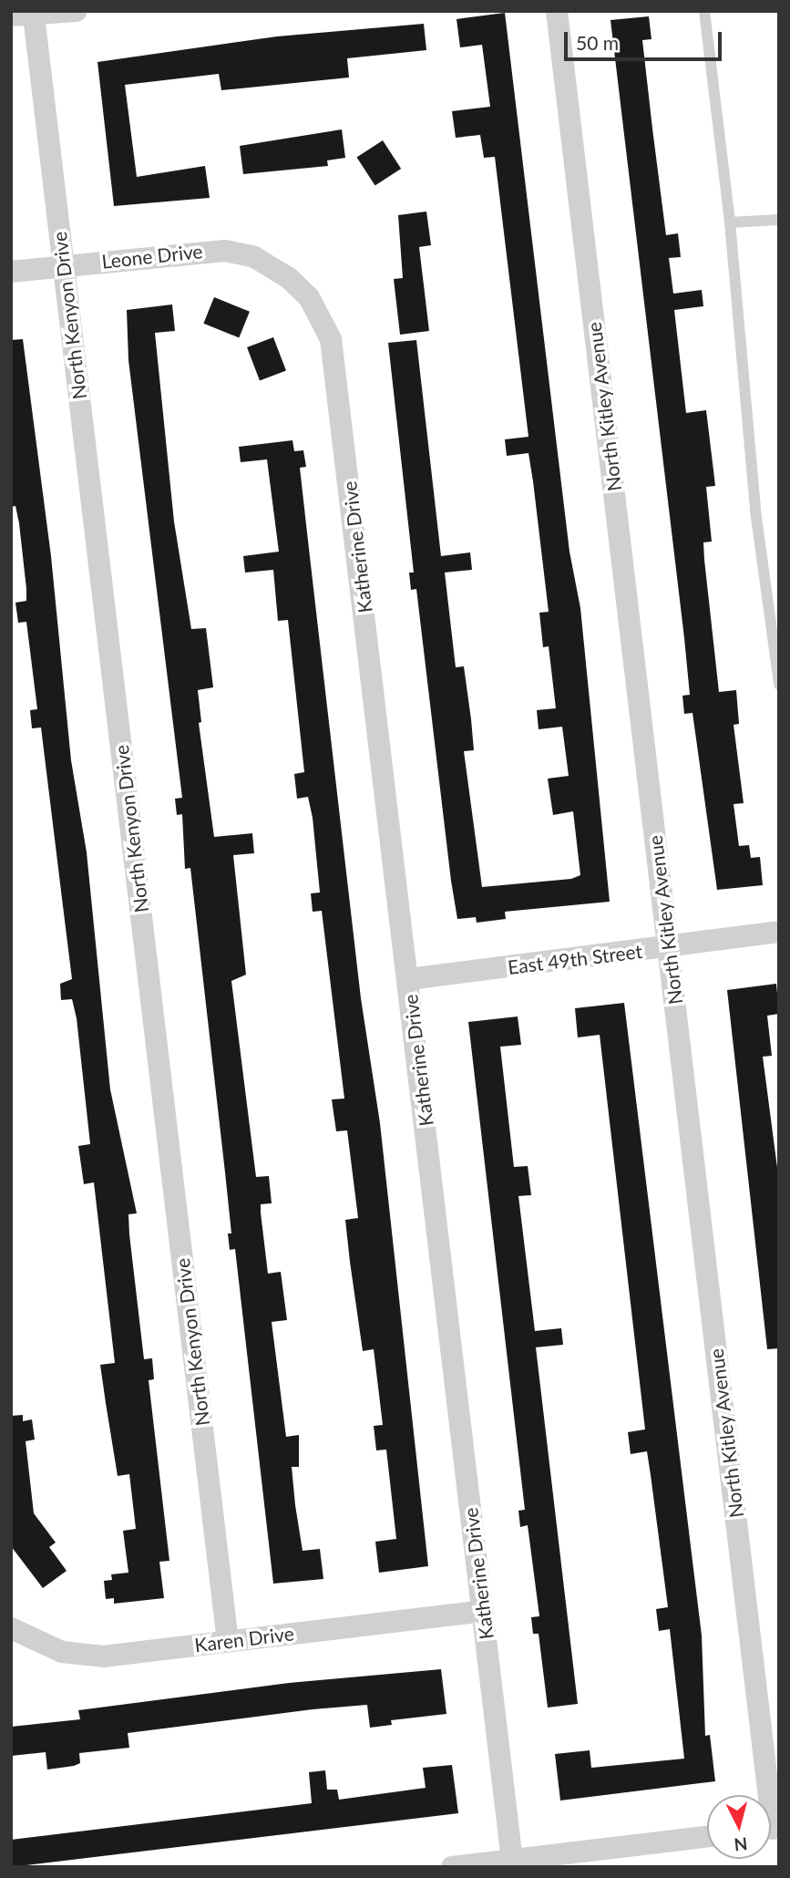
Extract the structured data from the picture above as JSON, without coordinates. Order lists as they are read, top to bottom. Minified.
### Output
{"streets":{"street":["Leone Drive","North Kenyon Drive","North Kitley Avenue","Katherine Drive","East 49th Street","Karen Drive"]},"crossings":[["Leone Drive","North Kenyon Drive"],["Leone Drive","Katherine Drive"],["North Kenyon Drive","Karen Drive"],["North Kitley Avenue","East 49th Street"],["Katherine Drive","East 49th Street"],["Katherine Drive","Karen Drive"]],"scale_bar":"50 m","north":"bottom"}
